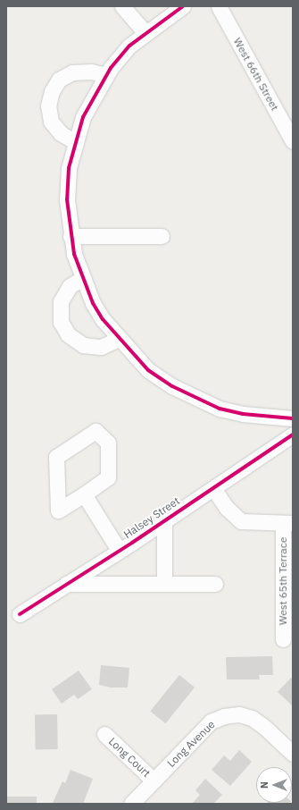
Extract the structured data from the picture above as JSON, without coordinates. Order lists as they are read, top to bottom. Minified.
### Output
{"streets":{"street":["West 66th Street","Halsey Street","West 65th Terrace","Long Avenue","Long Court"]},"crossings":[["Long Avenue","Long Court"]],"north":"left"}
